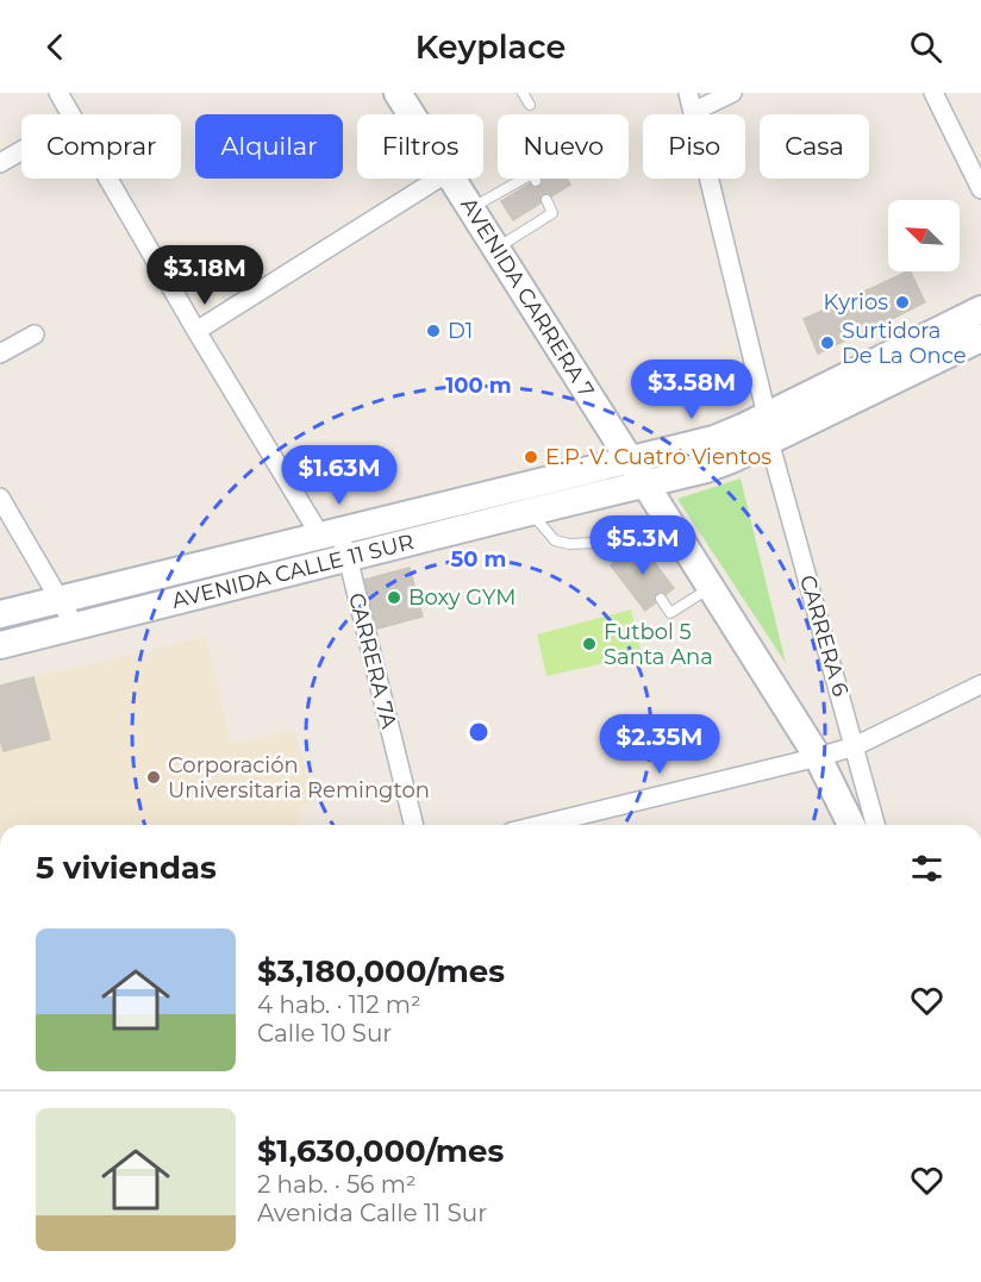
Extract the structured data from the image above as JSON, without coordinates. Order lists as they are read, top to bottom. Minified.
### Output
{"streets":{"main road":["AVENIDA CARRERA 7","AVENIDA CALLE 11 SUR"],"street":["CARRERA 6","CARRERA 7A"]},"crossings":[["AVENIDA CARRERA 7","AVENIDA CALLE 11 SUR"],["AVENIDA CALLE 11 SUR","CARRERA 6"],["AVENIDA CALLE 11 SUR","CARRERA 7A"]],"places":["Kyrios","D1","Surtidora De La Once","E.P. V. Cuatro Vientos","Boxy GYM","Futbol 5 Santa Ana","Corporación Universitaria Remington"],"north":"top left","page":{"header":"Keyplace","chip":["Comprar","Alquilar","Filtros","Nuevo","Piso","Casa"],"price":["$3.18M","$3.58M","$1.63M","$5.3M","$2.35M"],"heading":"5 viviendas","list":[{"name":"$3,180,000/mes","note":"4 hab. · 112 m² · Calle 10 Sur"},{"name":"$1,630,000/mes","note":"2 hab. · 56 m² · Avenida Calle 11 Sur"}]},"rings":["100 m","50 m"]}
